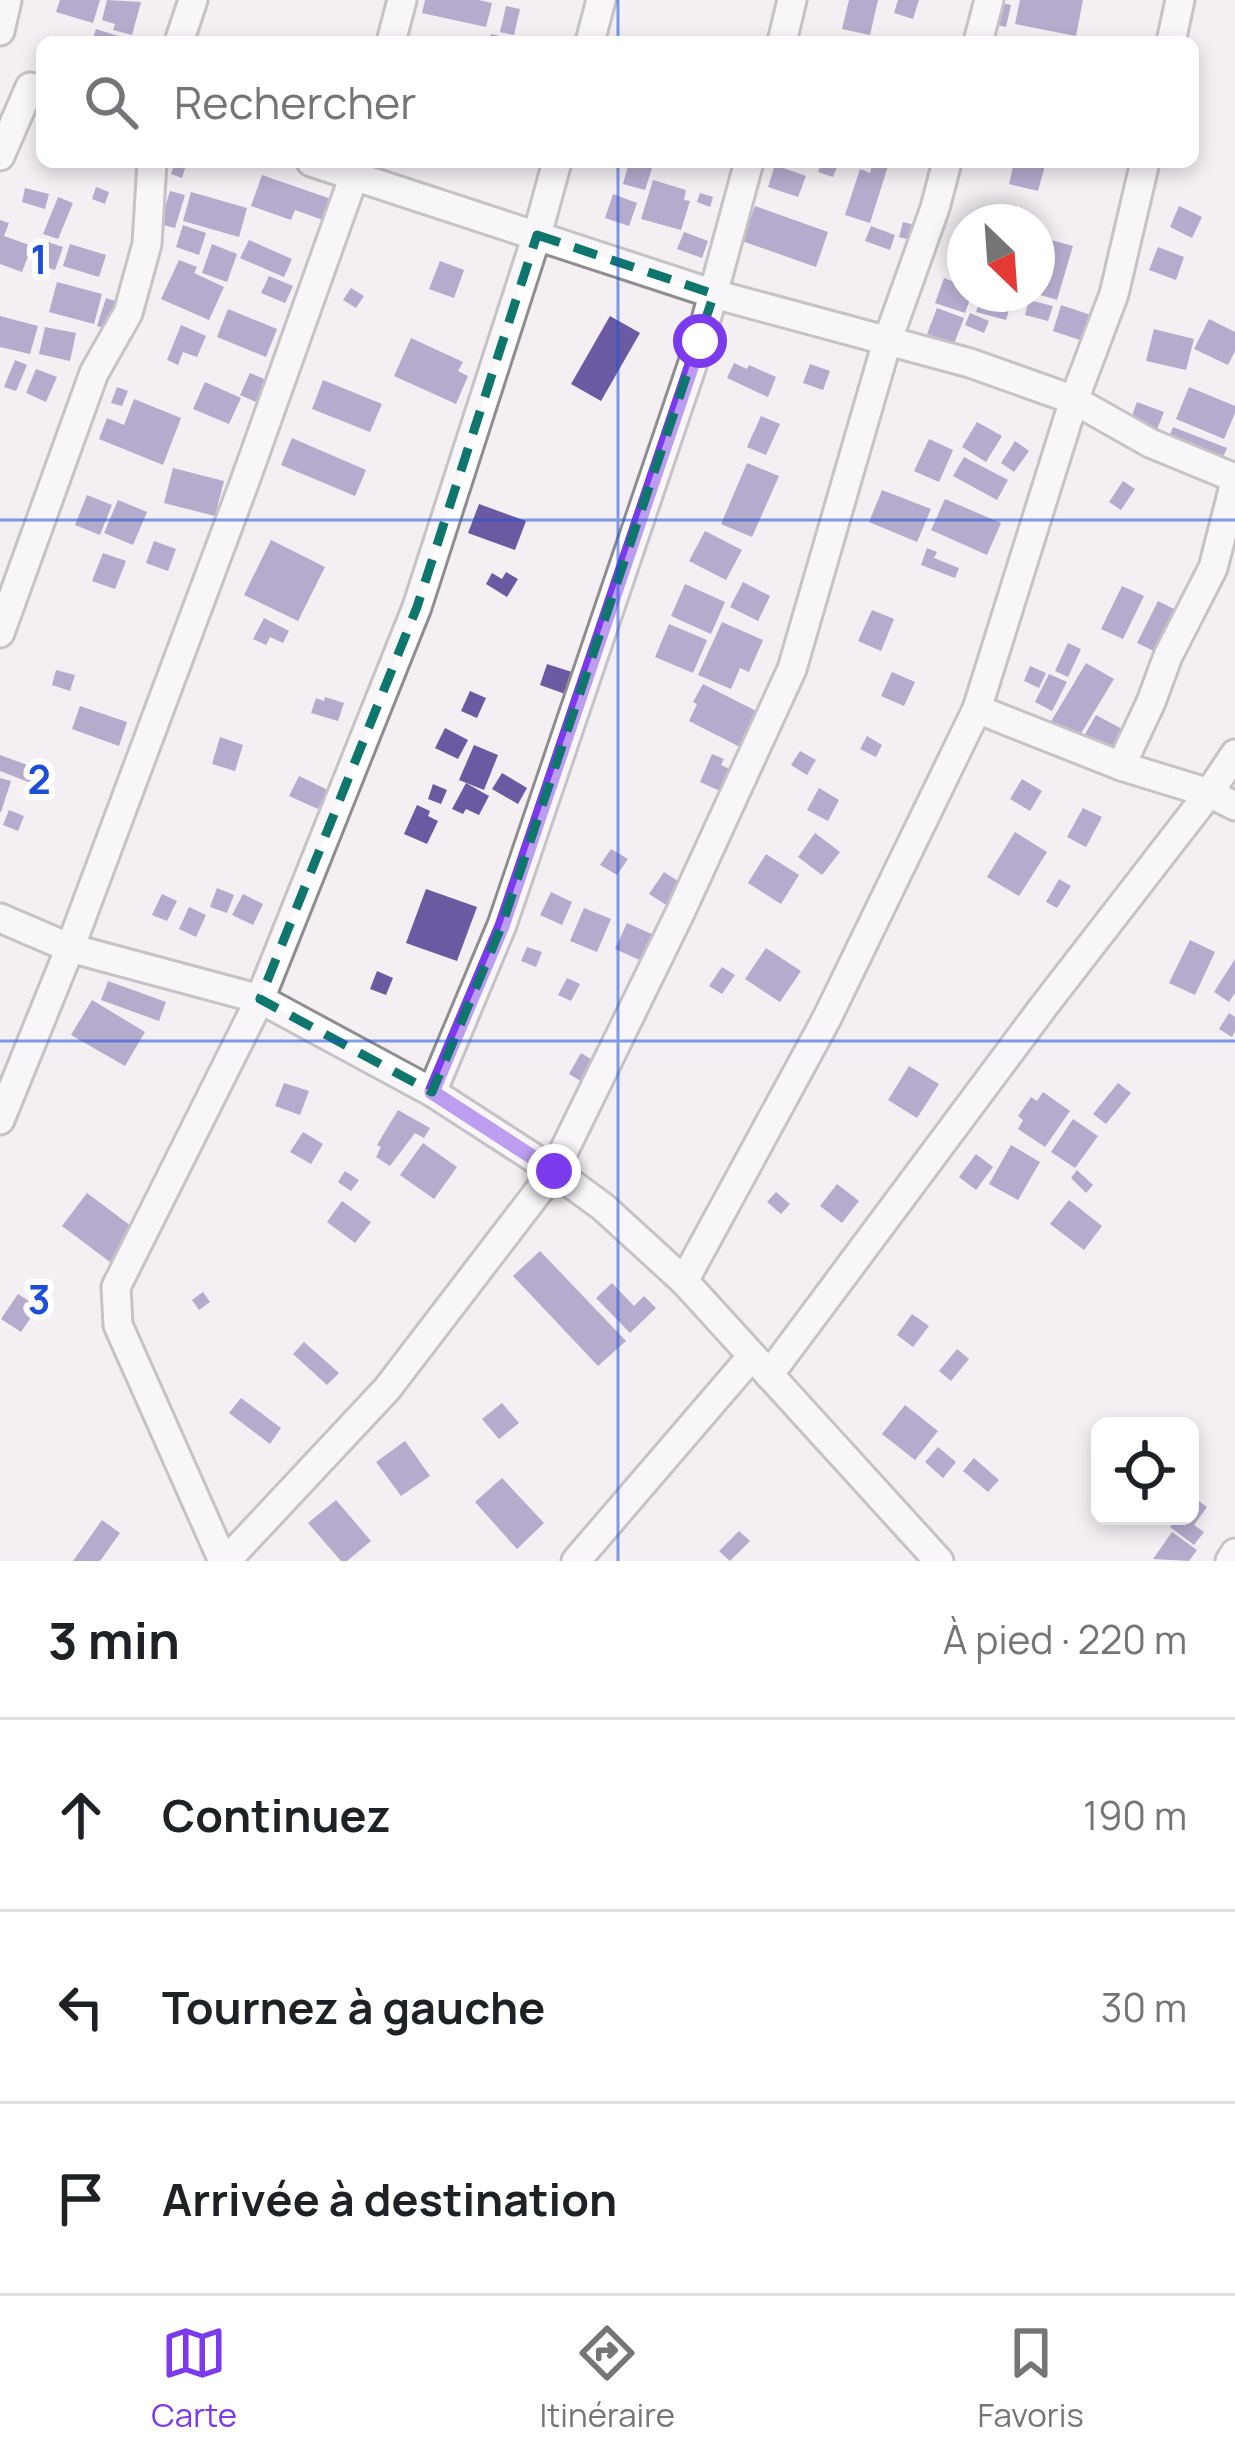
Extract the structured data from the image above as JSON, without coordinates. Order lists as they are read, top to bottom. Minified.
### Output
{"north":"bottom right","page":{"search":"Rechercher","heading":["3 min","À pied · 220 m"],"list":[["Continuez","190 m"],["Tournez à gauche","30 m"],"Arrivée à destination"],"nav":["Carte","Itinéraire","Favoris"]},"grid":{"rows":["1","2","3"]}}
